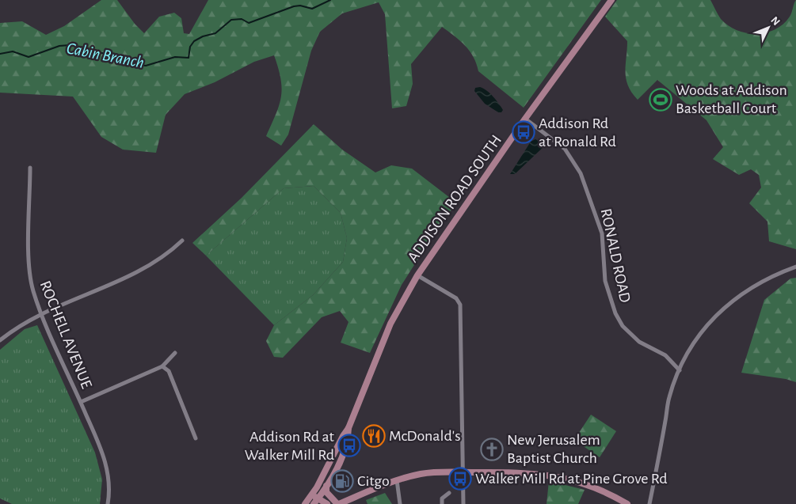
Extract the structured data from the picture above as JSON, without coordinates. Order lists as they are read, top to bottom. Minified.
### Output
{"streets":{"main road":["ADDISON ROAD SOUTH"],"street":["RONALD ROAD","ROCHELL AVENUE"]},"crossings":[["ADDISON ROAD SOUTH","RONALD ROAD"]],"water":["Cabin Branch"],"places":{"sports":["Woods at Addison Basketball Court"],"bus stop":["Addison Rd at Ronald Rd","Addison Rd at Walker Mill Rd","Walker Mill Rd at Pine Grove Rd"],"restaurant":["McDonald's"],"church":["New Jerusalem Baptist Church"],"fuel station":["Citgo"]},"north":"top right"}
